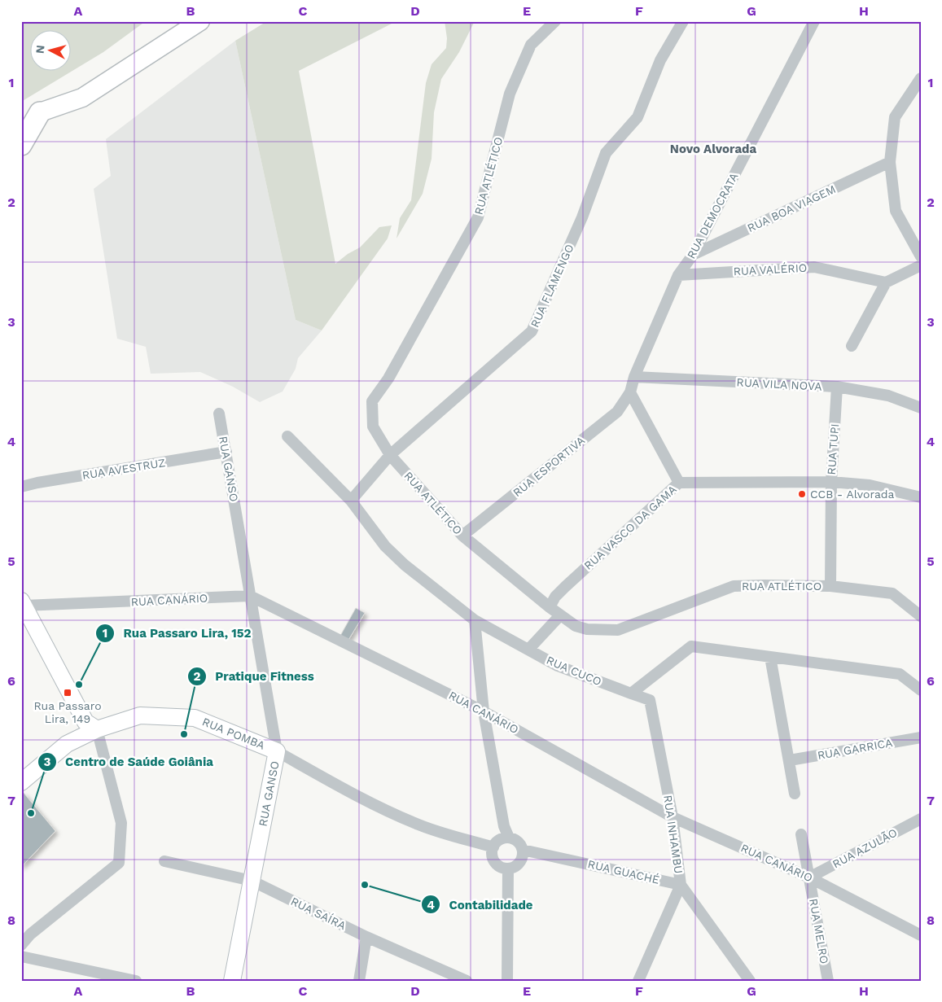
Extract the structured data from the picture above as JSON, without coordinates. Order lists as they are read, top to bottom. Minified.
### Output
{"streets":{"street":["RUA ATLÉTICO","RUA BOA VIAGEM","RUA DEMOCRATA","RUA VALÉRIO","RUA FLAMENGO","RUA VILA NOVA","RUA TUPI","RUA ESPORTIVA","RUA AVESTRUZ","RUA GANSO","RUA VASCO DA GAMA","RUA CANÁRIO","RUA CUCO","RUA POMBA","RUA GARRICA","RUA INHAMBU","RUA AZULÃO","RUA GUACHÉ","RUA SAÍRA","RUA MELRO"]},"crossings":[["RUA ATLÉTICO","RUA FLAMENGO"],["RUA ATLÉTICO","RUA TUPI"],["RUA ATLÉTICO","RUA ESPORTIVA"],["RUA ATLÉTICO","RUA VASCO DA GAMA"],["RUA BOA VIAGEM","RUA DEMOCRATA"],["RUA DEMOCRATA","RUA VALÉRIO"],["RUA DEMOCRATA","RUA VILA NOVA"],["RUA DEMOCRATA","RUA ESPORTIVA"],["RUA FLAMENGO","RUA CUCO"],["RUA VILA NOVA","RUA TUPI"],["RUA TUPI","RUA VASCO DA GAMA"],["RUA AVESTRUZ","RUA GANSO"],["RUA GANSO","RUA CANÁRIO"],["RUA GANSO","RUA POMBA"],["RUA GANSO","RUA SAÍRA"],["RUA CANÁRIO","RUA INHAMBU"],["RUA CANÁRIO","RUA AZULÃO"],["RUA CANÁRIO","RUA MELRO"],["RUA CUCO","RUA INHAMBU"],["RUA POMBA","RUA GUACHÉ"],["RUA INHAMBU","RUA GUACHÉ"],["RUA AZULÃO","RUA MELRO"]],"districts":["Novo Alvorada"],"places":{"other":["CCB - Alvorada","Rua Passaro Lira, 152","Pratique Fitness","Centro de Saúde Goiânia","Contabilidade"],"transit":["Rua Passaro Lira, 149"]},"north":"left","grid":{"columns":["A","B","C","D","E","F","G","H"],"rows":["1","2","3","4","5","6","7","8"]}}
